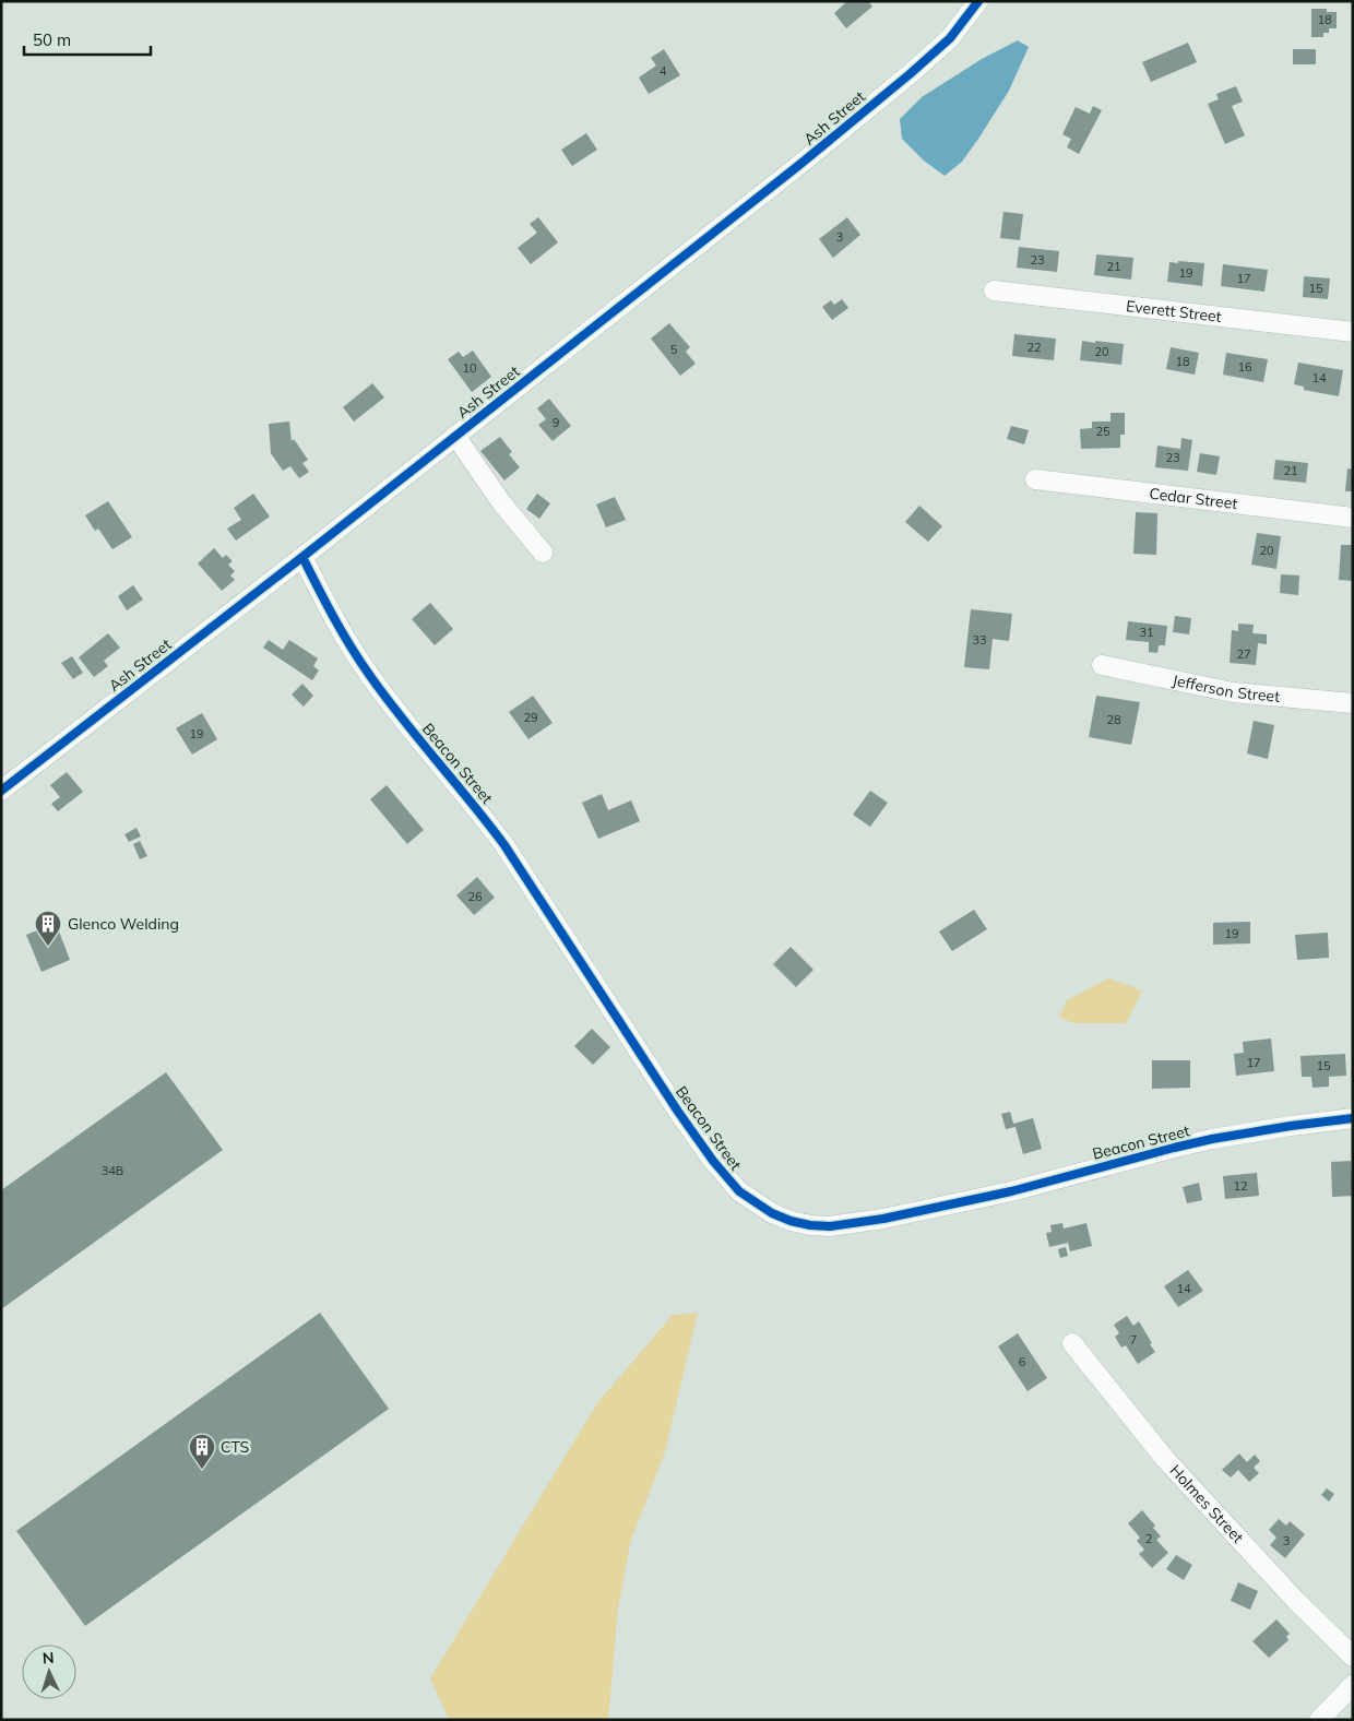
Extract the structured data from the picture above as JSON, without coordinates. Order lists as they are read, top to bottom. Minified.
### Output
{"streets":{"street":["Ash Street","Everett Street","Cedar Street","Jefferson Street","Beacon Street","Holmes Street"]},"crossings":[["Ash Street","Beacon Street"]],"places":{"building":["Glenco Welding","CTS"]},"house_numbers":["18","4","3","23","21","19","17","15","22","5","20","18","16","10","14","9","25","23","21","20","31","33","27","29","28","19","26","19","17","15","34B","12","14","7","6","2","3"],"scale_bar":"50 m","north":"top"}
